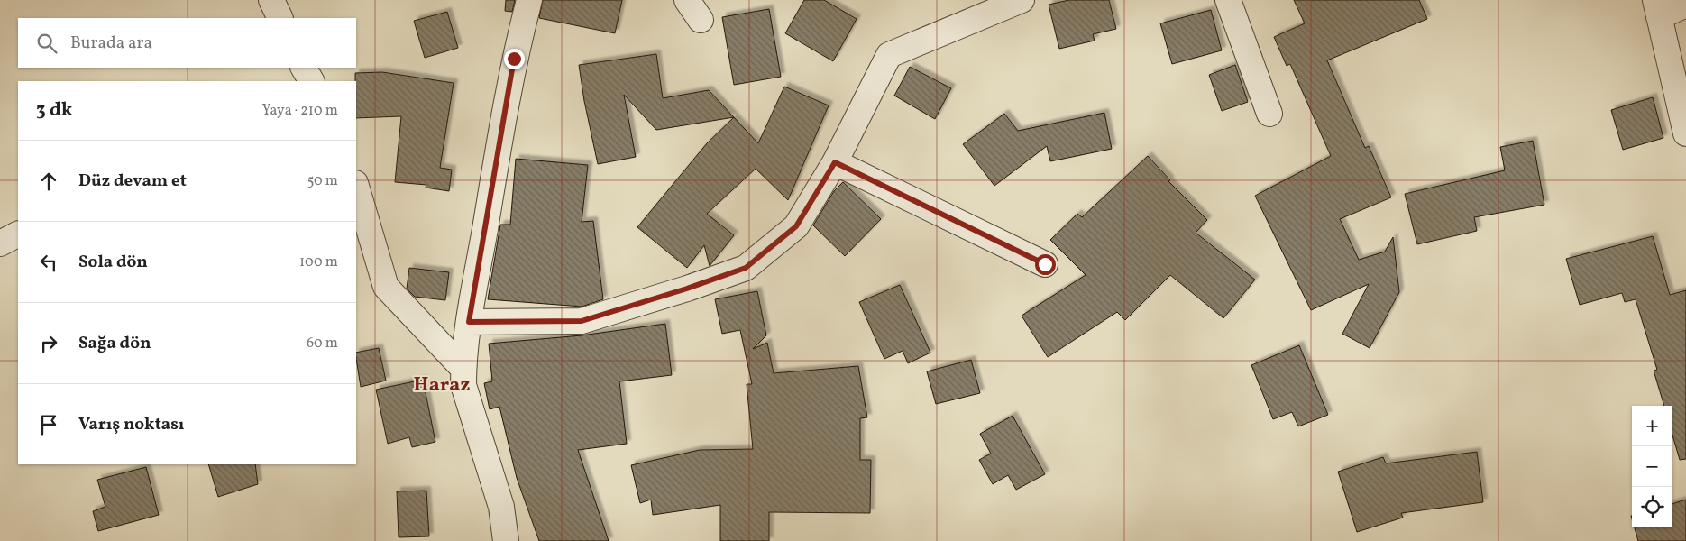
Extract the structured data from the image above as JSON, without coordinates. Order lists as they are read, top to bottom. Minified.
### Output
{"districts":["Haraz"],"page":{"search":"Burada ara","heading":["3 dk","Yaya · 210 m"],"list":[["Düz devam et","50 m"],["Sola dön","100 m"],["Sağa dön","60 m"],"Varış noktası"],"map_buttons":["+","−"]}}
